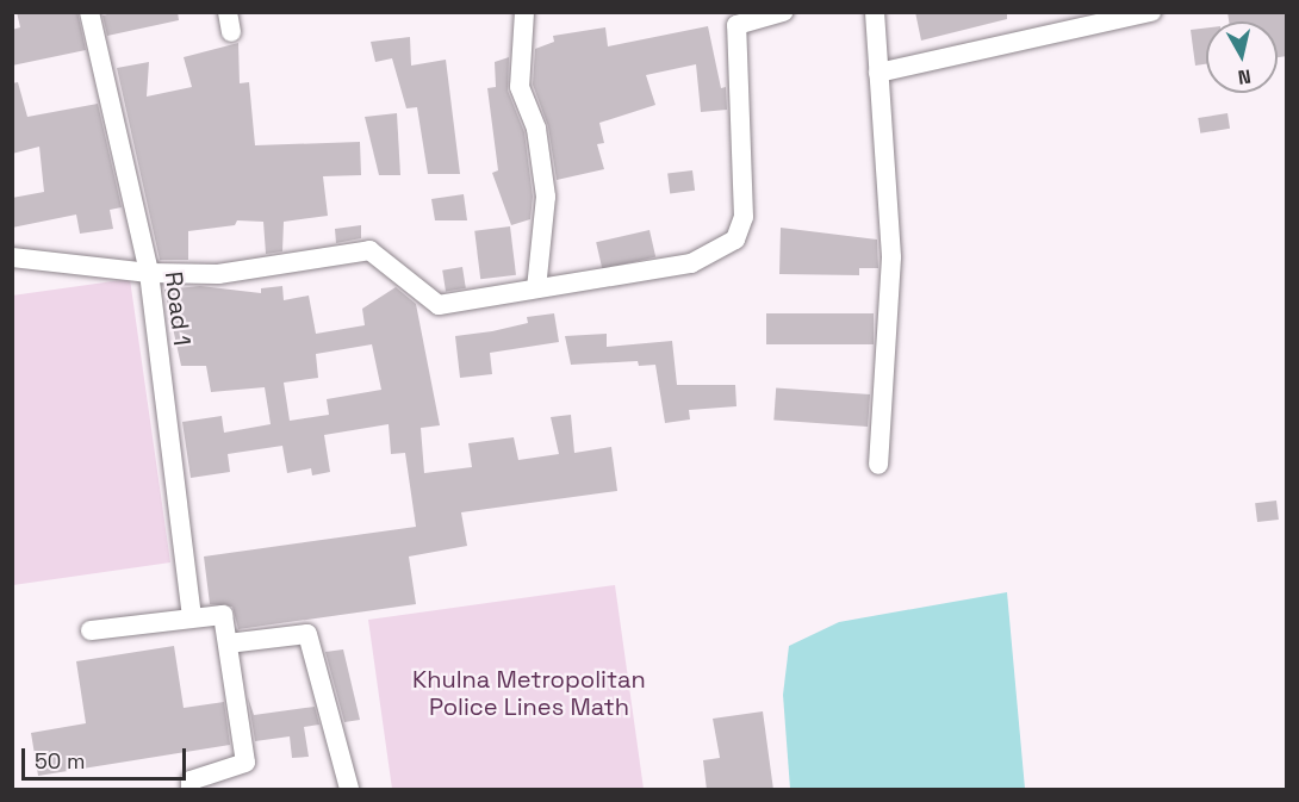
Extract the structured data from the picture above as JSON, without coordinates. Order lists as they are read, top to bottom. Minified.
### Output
{"streets":{"street":["Road 1"]},"parks":["Khulna Metropolitan Police Lines Math"],"scale_bar":"50 m","north":"bottom"}
